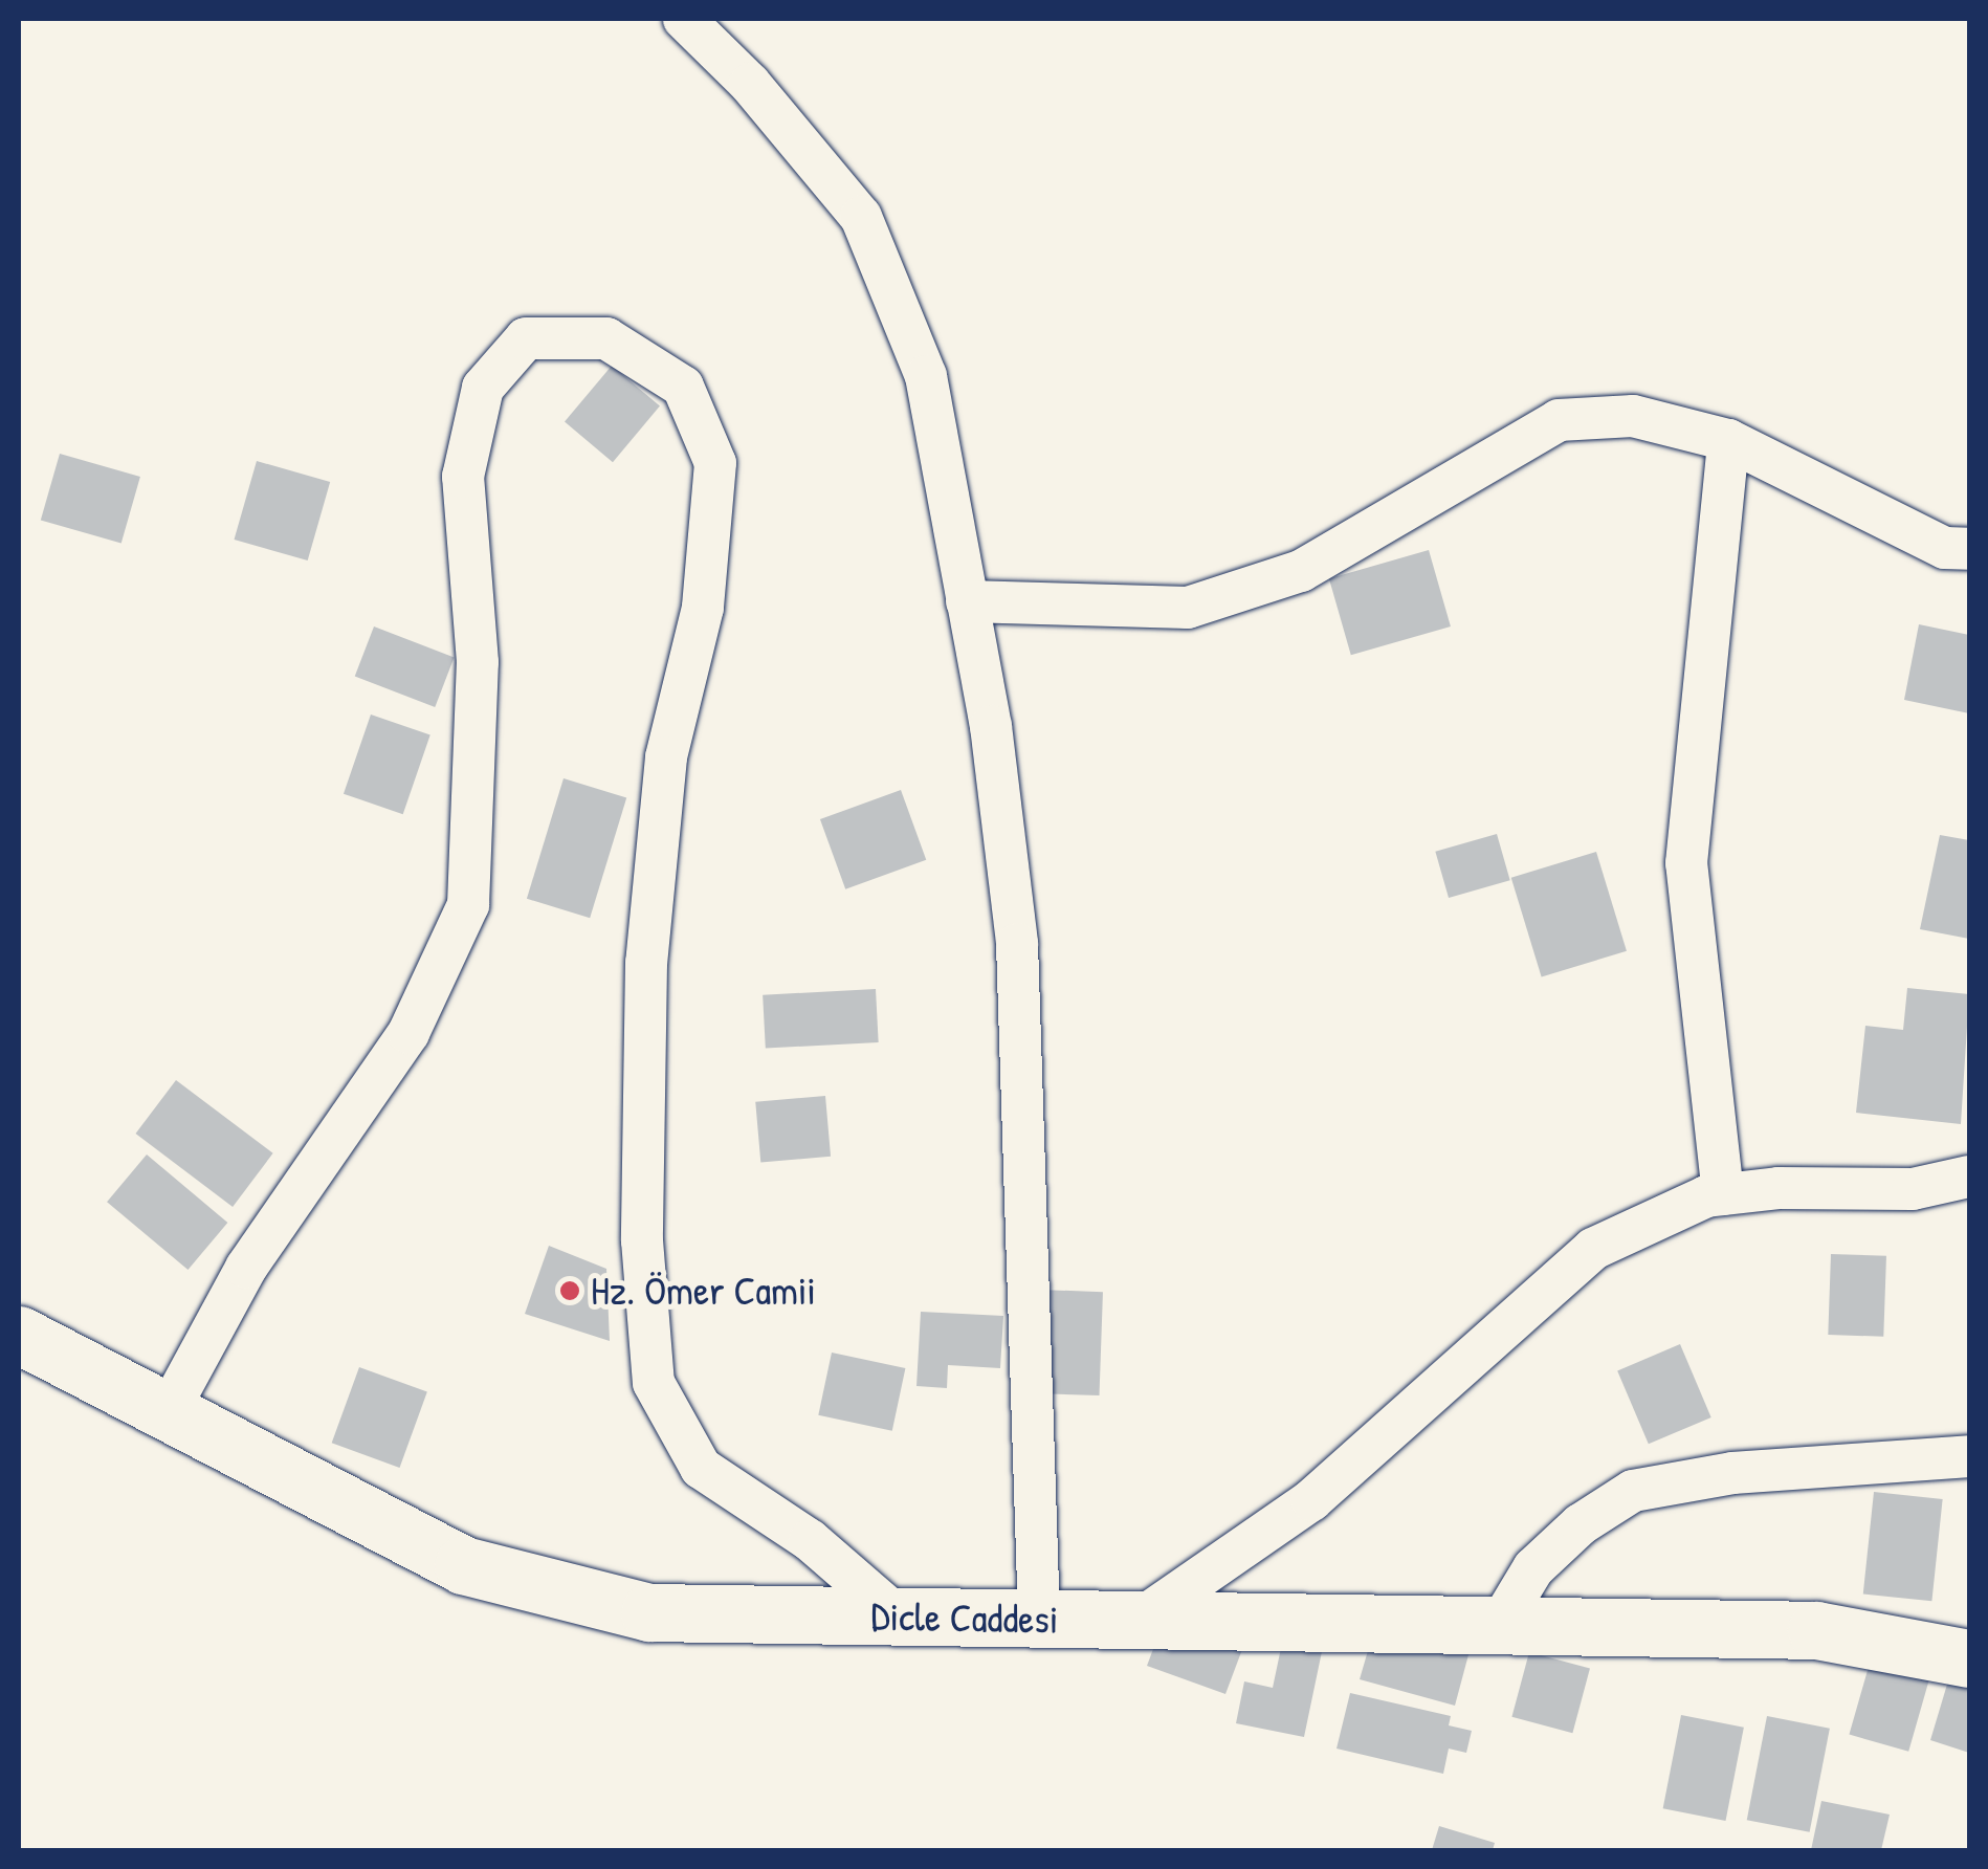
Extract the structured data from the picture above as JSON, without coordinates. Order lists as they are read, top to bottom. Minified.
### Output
{"streets":{"street":["Dicle Caddesi"]},"places":["Hz. Ömer Camii"]}
